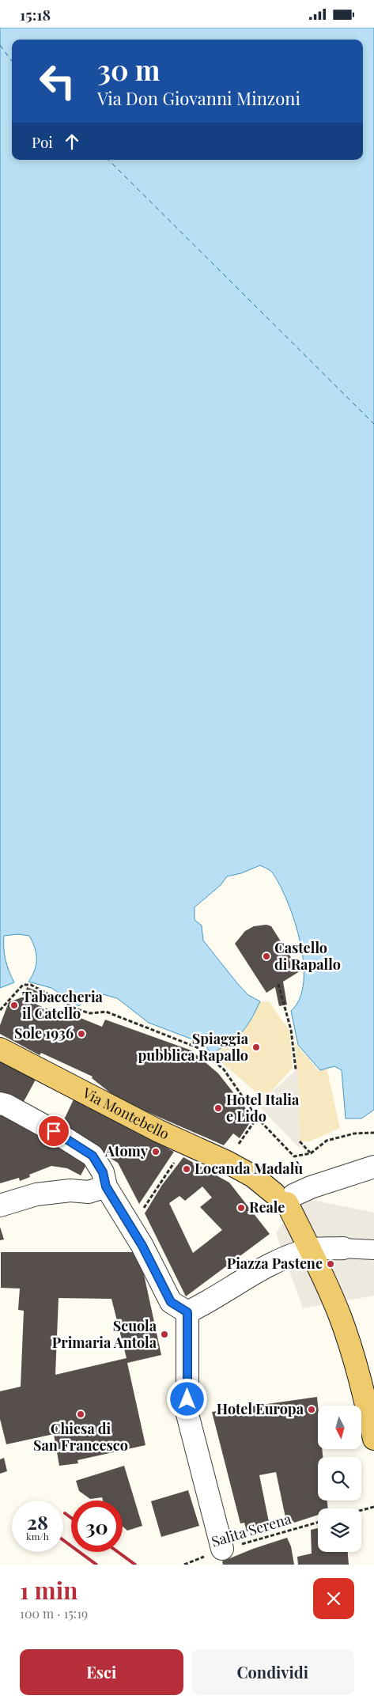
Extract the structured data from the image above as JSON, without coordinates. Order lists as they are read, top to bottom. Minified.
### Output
{"streets":{"main road":["Via Montebello"],"path":["Salita Serena"]},"places":["Castello di Rapallo","Tabaccheria il Catello","Sole 1936","Spiaggia pubblica Rapallo","Hotel Italia e Lido","Atomy","Locanda Madalù","Reale","Piazza Pastene","Scuola Primaria Antola","Hotel Europa","Chiesa di San Francesco"],"north":"bottom","page":{"status":"15:18","turn":["30 m","Via Don Giovanni Minzoni"],"then":"Poi","speed":"28 km/h","limit":"30","heading":["1 min","100 m · 15:19"],"buttons":["Esci","Condividi"]}}
